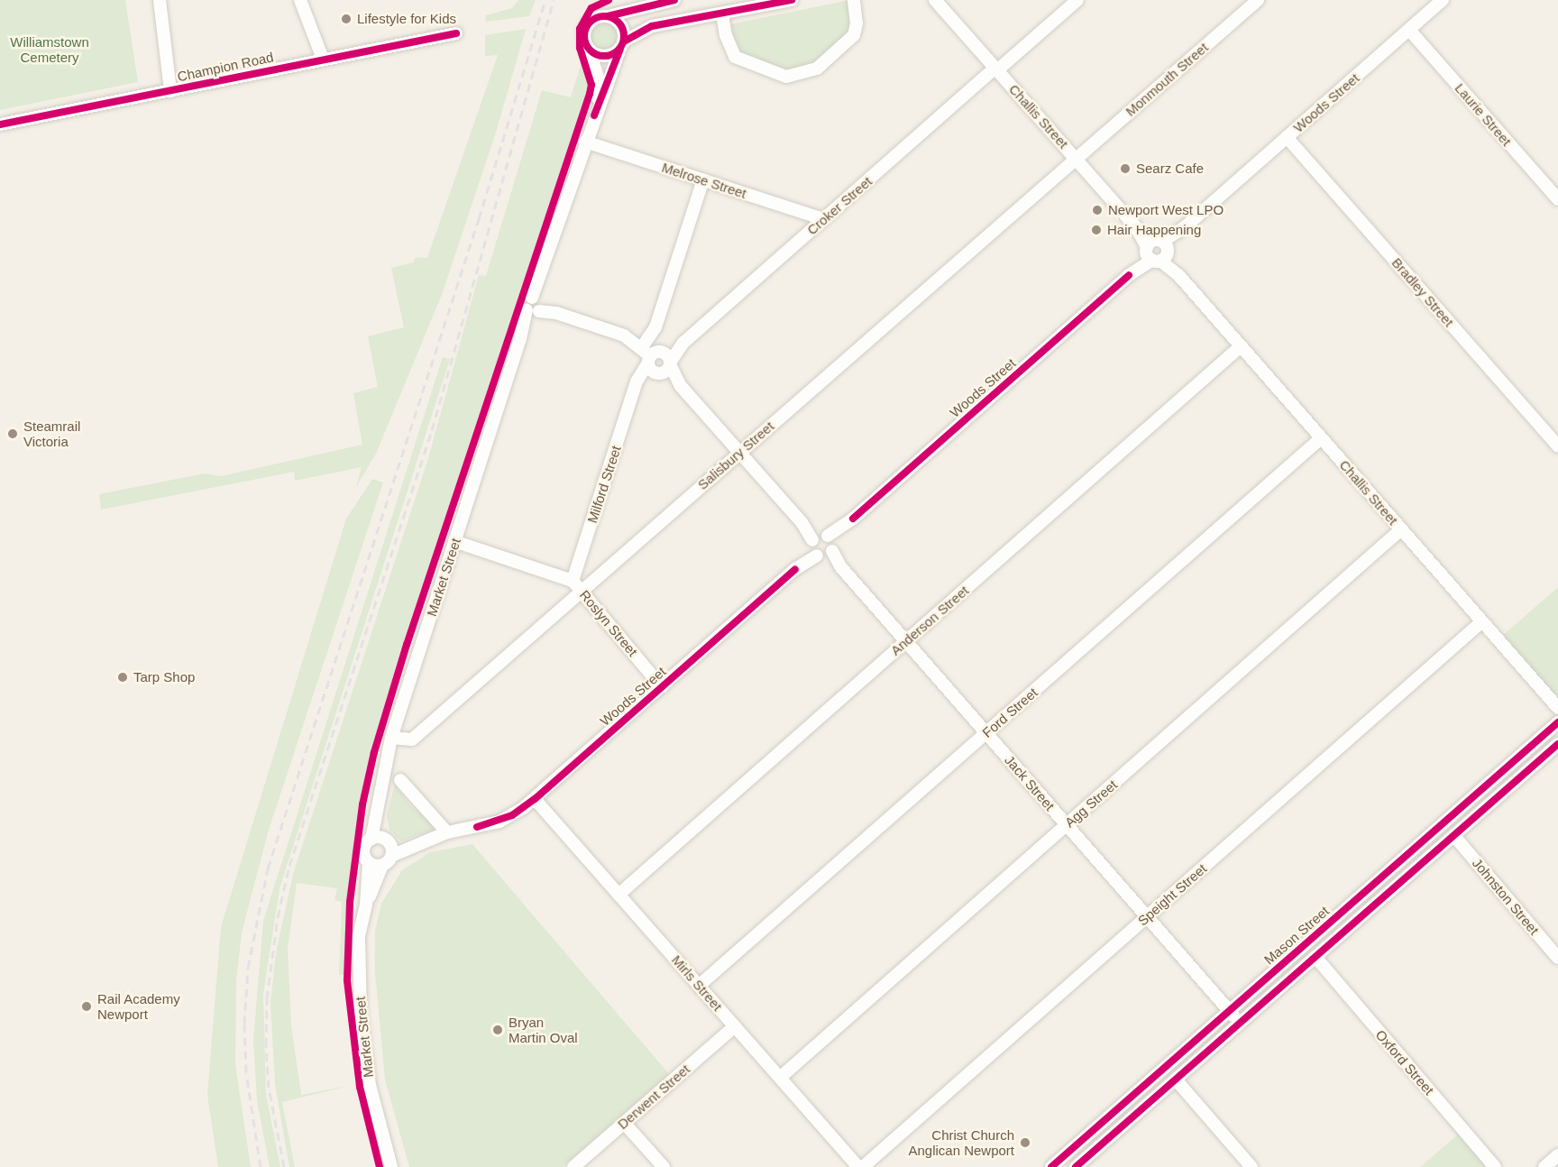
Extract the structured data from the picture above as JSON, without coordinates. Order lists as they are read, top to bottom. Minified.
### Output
{"streets":{"street":["Champion Road","Monmouth Street","Woods Street","Laurie Street","Challis Street","Melrose Street","Croker Street","Bradley Street","Salisbury Street","Milford Street","Market Street","Anderson Street","Roslyn Street","Ford Street","Jack Street","Agg Street","Speight Street","Johnston Street","Mason Street","Mirls Street","Oxford Street","Derwent Street"]},"crossings":[["Monmouth Street","Challis Street"],["Monmouth Street","Salisbury Street"],["Woods Street","Laurie Street"],["Woods Street","Challis Street"],["Woods Street","Bradley Street"],["Woods Street","Market Street"],["Woods Street","Roslyn Street"],["Woods Street","Jack Street"],["Woods Street","Mirls Street"],["Challis Street","Croker Street"],["Challis Street","Salisbury Street"],["Challis Street","Anderson Street"],["Challis Street","Ford Street"],["Challis Street","Agg Street"],["Challis Street","Speight Street"],["Melrose Street","Croker Street"],["Melrose Street","Market Street"],["Croker Street","Jack Street"],["Salisbury Street","Market Street"],["Salisbury Street","Roslyn Street"],["Salisbury Street","Jack Street"],["Milford Street","Roslyn Street"],["Market Street","Roslyn Street"],["Market Street","Jack Street"],["Anderson Street","Jack Street"],["Anderson Street","Mirls Street"],["Ford Street","Jack Street"],["Ford Street","Mirls Street"],["Jack Street","Agg Street"],["Jack Street","Speight Street"],["Jack Street","Mason Street"],["Agg Street","Mirls Street"],["Mirls Street","Derwent Street"]],"parks":["Williamstown Cemetery"],"places":["Lifestyle for Kids","Searz Cafe","Newport West LPO","Hair Happening","Steamrail Victoria","Tarp Shop","Rail Academy Newport","Bryan Martin Oval","Christ Church Anglican Newport"]}
